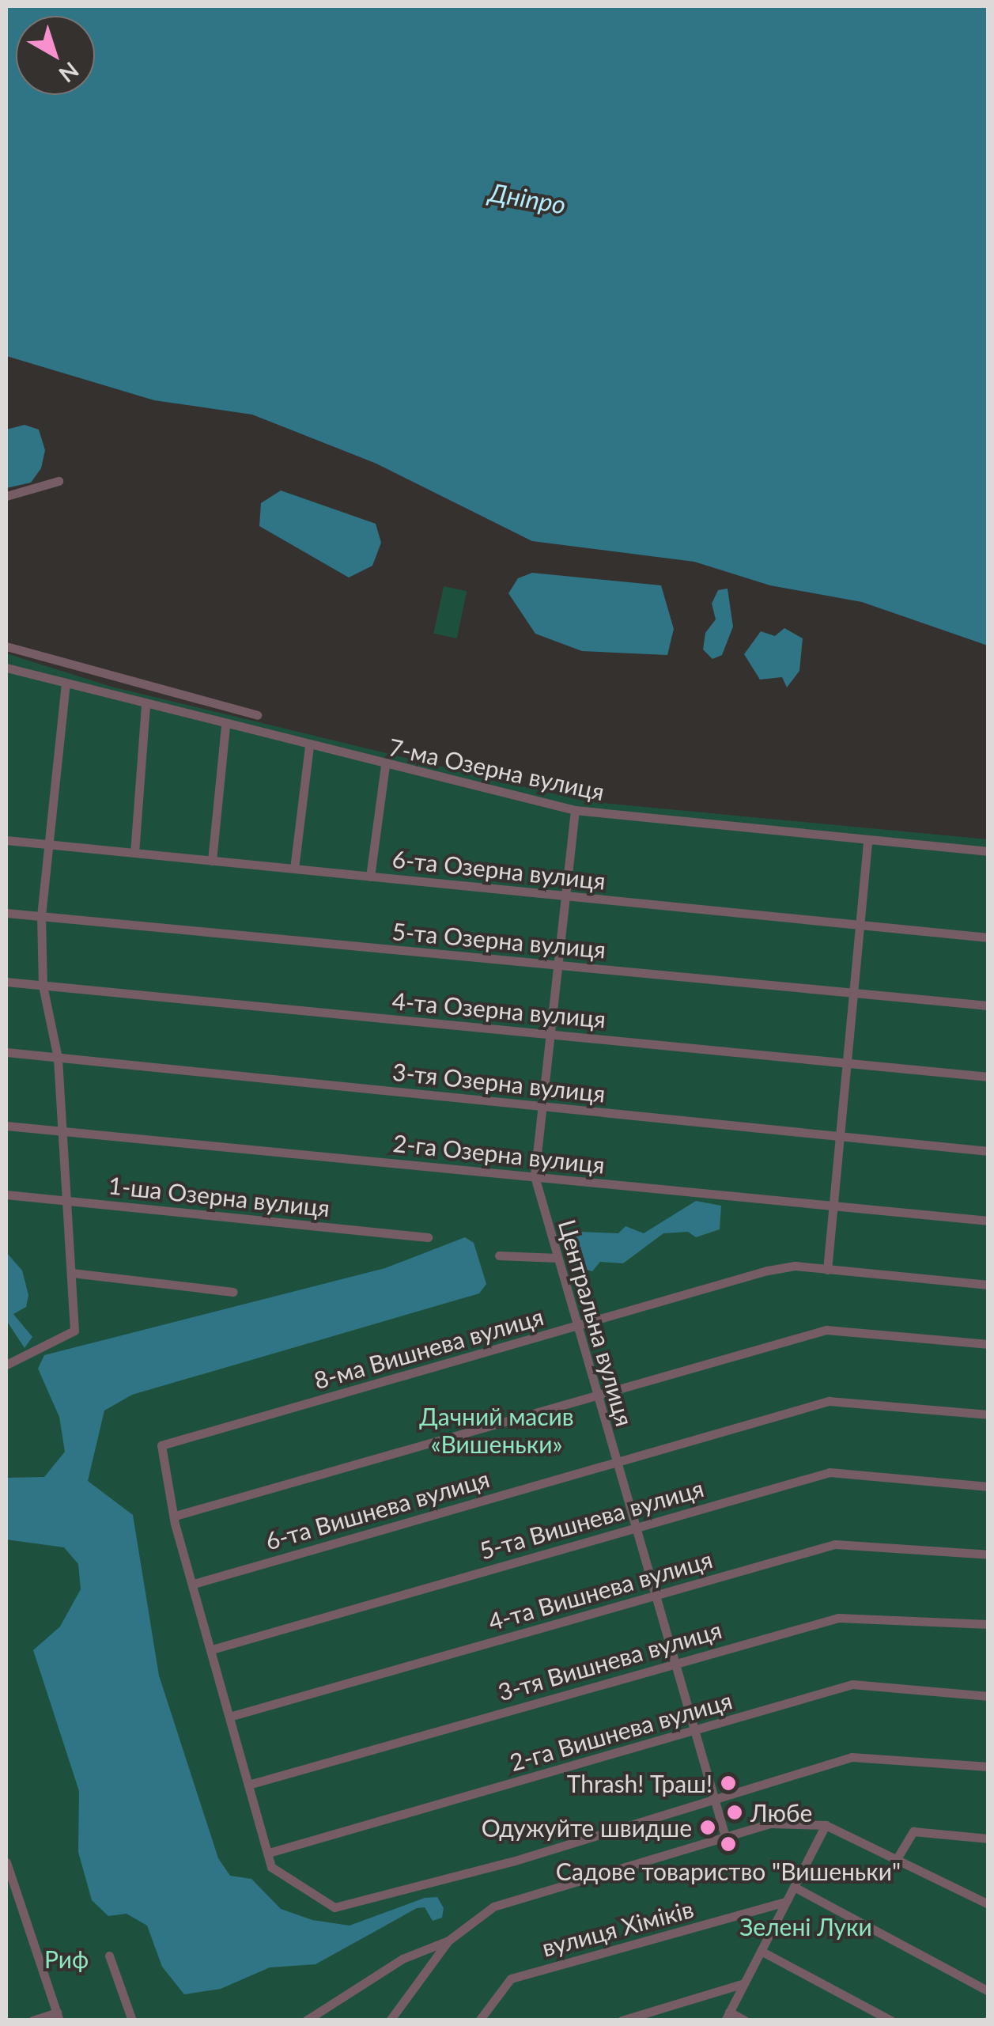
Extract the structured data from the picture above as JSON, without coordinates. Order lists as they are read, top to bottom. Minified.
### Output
{"streets":{"street":["7-ма Озерна вулиця","6-та Озерна вулиця","5-та Озерна вулиця","4-та Озерна вулиця","3-тя Озерна вулиця","2-га Озерна вулиця","1-ша Озерна вулиця","Центральна вулиця","8-ма Вишнева вулиця","6-та Вишнева вулиця","5-та Вишнева вулиця","4-та Вишнева вулиця","3-тя Вишнева вулиця","2-га Вишнева вулиця","вулиця Хіміків"]},"crossings":[["7-ма Озерна вулиця","Центральна вулиця"],["6-та Озерна вулиця","Центральна вулиця"],["5-та Озерна вулиця","Центральна вулиця"],["4-та Озерна вулиця","Центральна вулиця"],["3-тя Озерна вулиця","Центральна вулиця"],["2-га Озерна вулиця","Центральна вулиця"],["Центральна вулиця","8-ма Вишнева вулиця"],["Центральна вулиця","6-та Вишнева вулиця"],["Центральна вулиця","5-та Вишнева вулиця"],["Центральна вулиця","4-та Вишнева вулиця"],["Центральна вулиця","3-тя Вишнева вулиця"],["Центральна вулиця","2-га Вишнева вулиця"]],"water":["Дніпро"],"parks":["Дачний масив «Вишеньки»","Зелені Луки","Риф"],"places":["Thrash! Траш!","Любе","Одужуйте швидше","Садове товариство \"Вишеньки\""],"north":"bottom right"}
